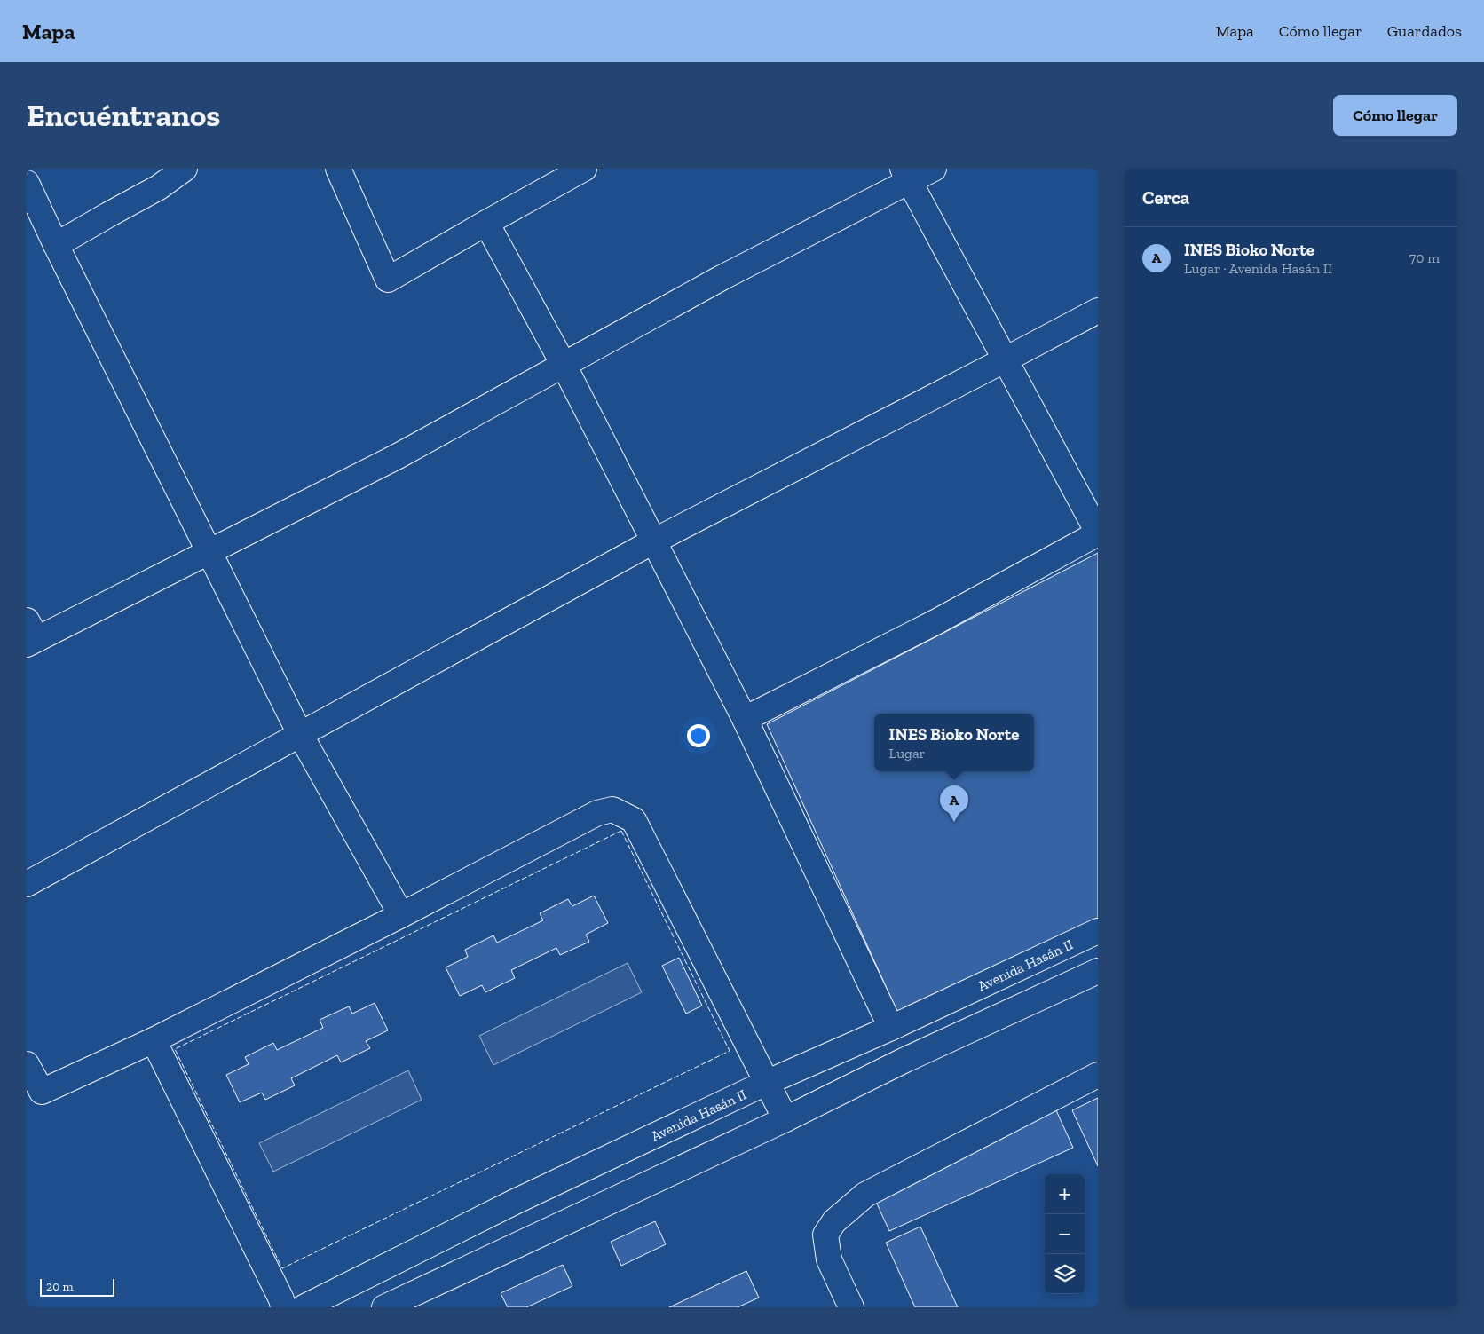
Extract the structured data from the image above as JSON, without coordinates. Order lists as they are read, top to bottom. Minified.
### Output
{"streets":{"street":["Avenida Hasán II"]},"scale_bar":"20 m","page":{"header":"Mapa","nav":["Mapa","Cómo llegar","Guardados"],"buttons":"Cómo llegar","title":"Encuéntranos","heading":"Cerca","list":[{"mark":"A","name":"INES Bioko Norte","note":"Lugar · Avenida Hasán II","value":"70 m"}],"popup":["INES Bioko Norte","Lugar"],"pins":"A","map_buttons":["+","−"],"scale":"20 m"}}
